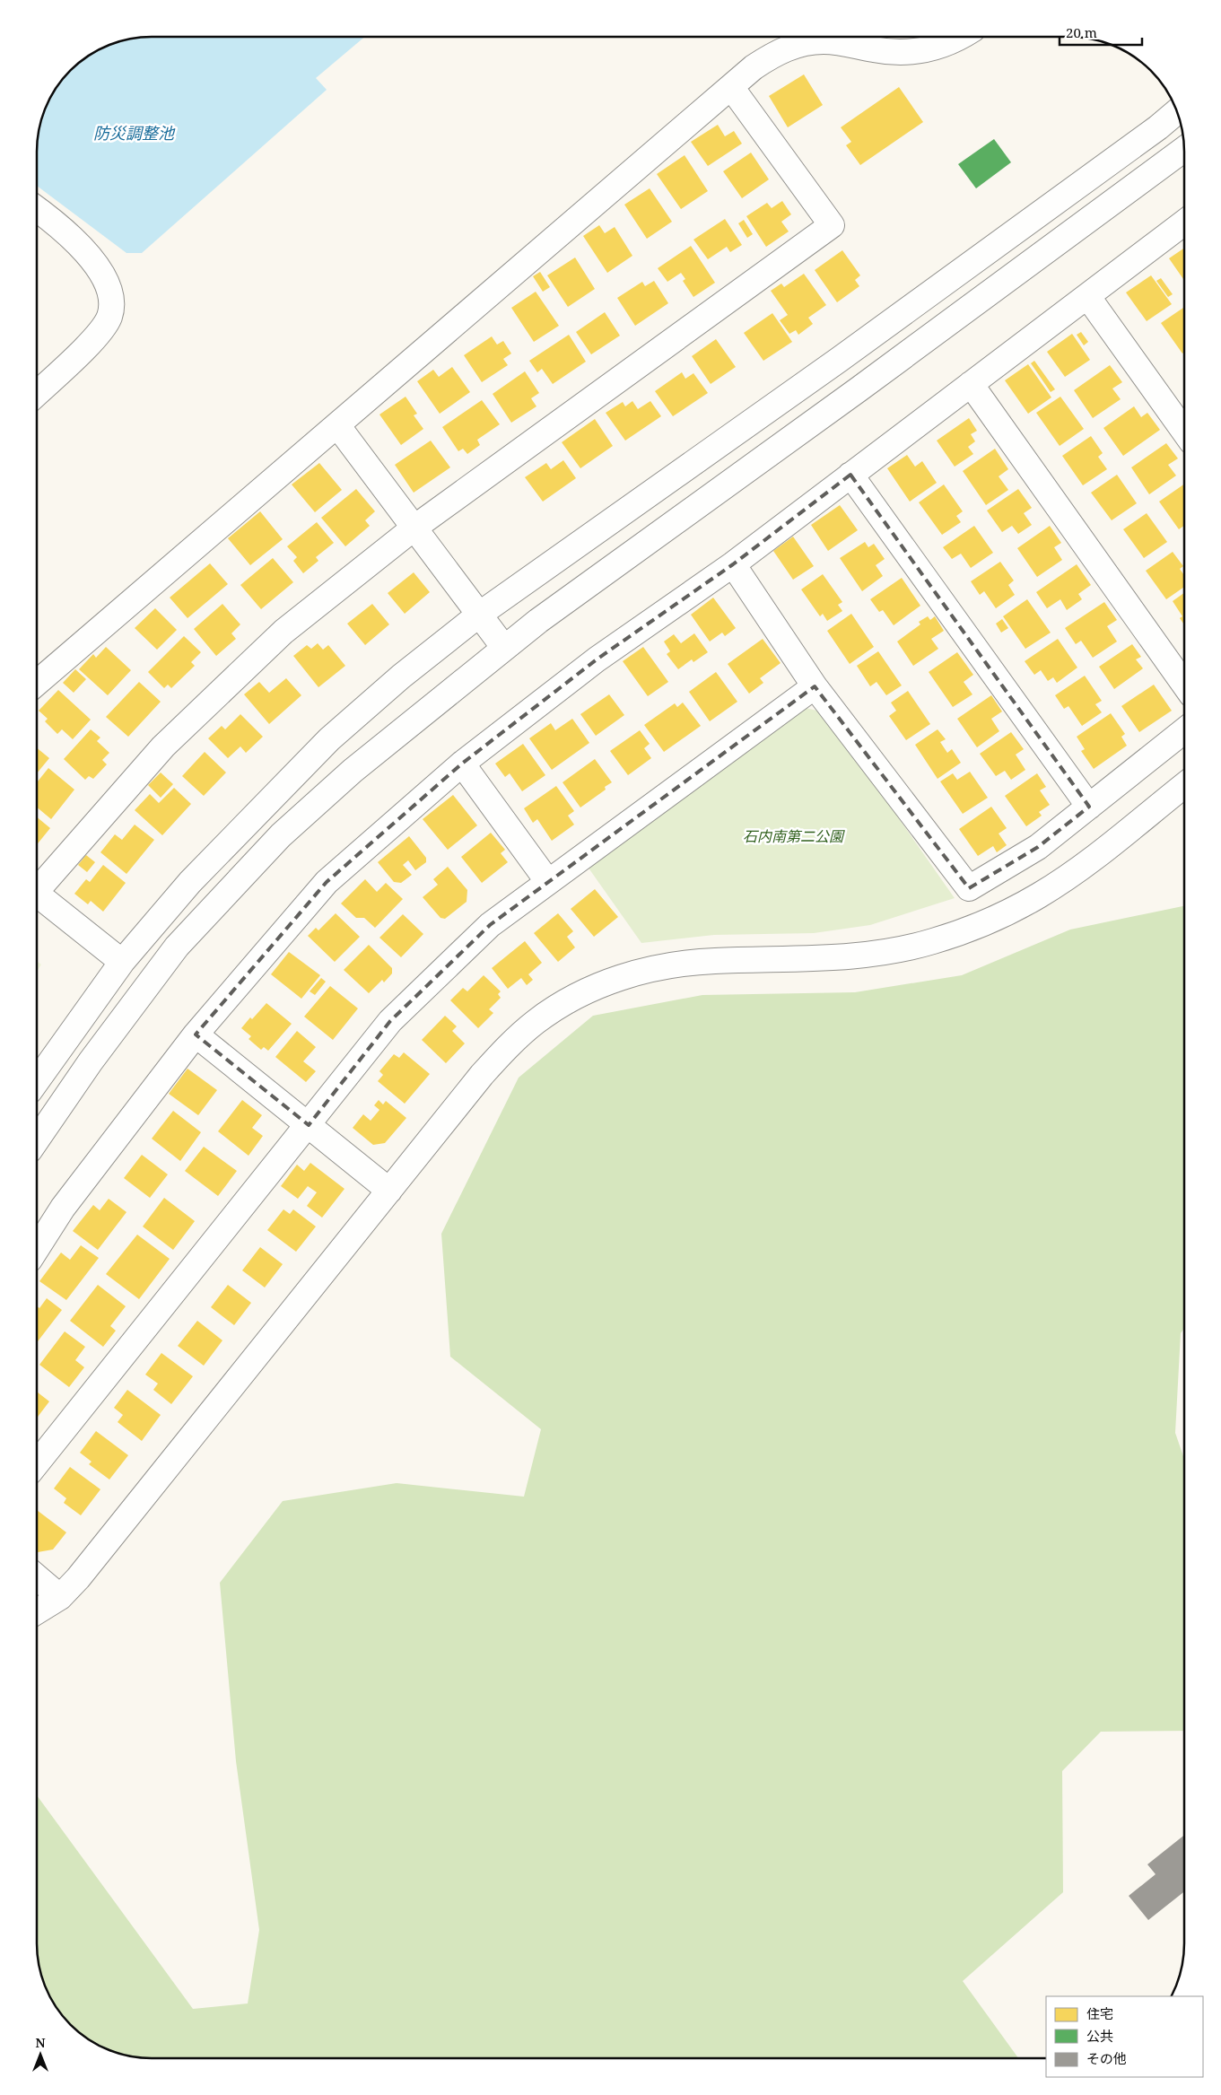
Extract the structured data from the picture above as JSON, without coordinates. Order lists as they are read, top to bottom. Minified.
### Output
{"water":["防災調整池"],"parks":["石内南第二公園"],"legend":["住宅","公共","その他"],"scale_bar":"20 m","north":"top"}
